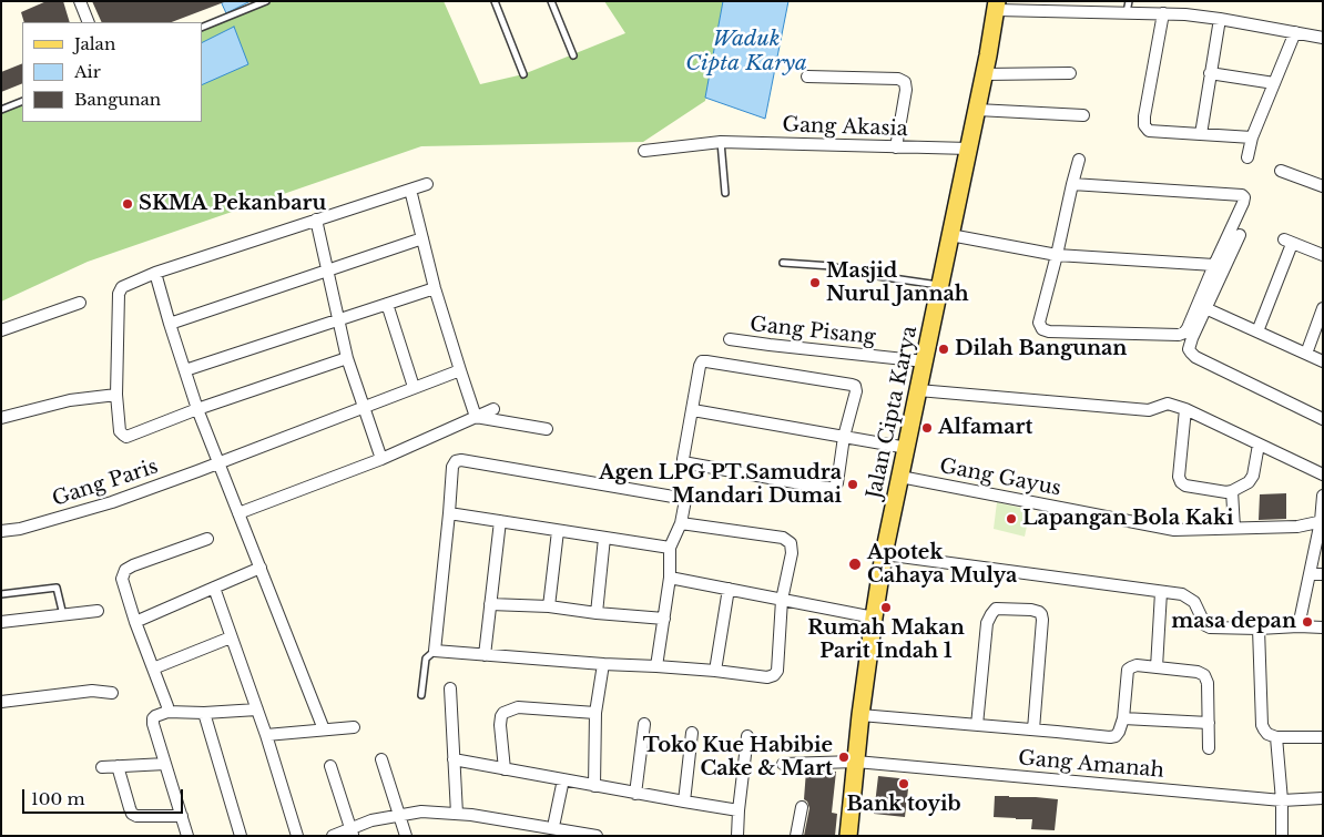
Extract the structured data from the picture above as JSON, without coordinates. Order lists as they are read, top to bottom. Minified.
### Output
{"streets":{"main road":["Jalan Cipta Karya"],"street":["Gang Akasia","Gang Pisang","Gang Gayus","Gang Paris","Gang Amanah"]},"crossings":[["Gang Akasia","Jalan Cipta Karya"],["Gang Pisang","Jalan Cipta Karya"],["Jalan Cipta Karya","Gang Gayus"],["Jalan Cipta Karya","Gang Amanah"]],"water":["Waduk Cipta Karya"],"places":["SKMA Pekanbaru","Masjid Nurul Jannah","Dilah Bangunan","Alfamart","Agen LPG PT.Samudra Mandari Dumai","Lapangan Bola Kaki","Apotek Cahaya Mulya","Rumah Makan Parit Indah 1","masa depan","Toko Kue Habibie Cake & Mart","Bank toyib"],"legend":["Jalan","Air","Bangunan"],"scale_bar":"100 m"}
